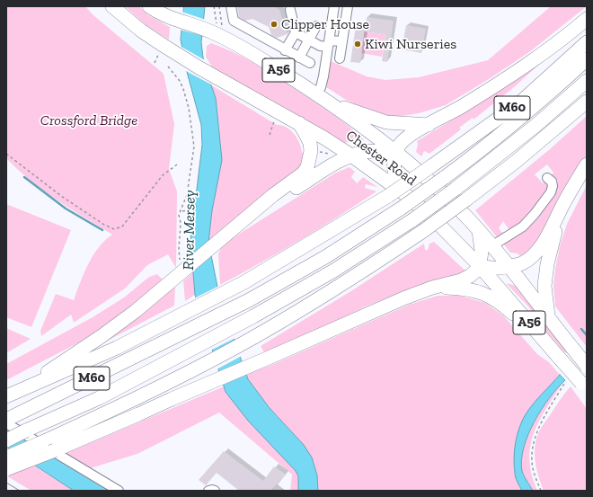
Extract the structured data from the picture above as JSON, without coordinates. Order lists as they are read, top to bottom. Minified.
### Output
{"streets":{"highway":["A56","M60","Chester Road"]},"crossings":[["A56","M60"],["A56","Chester Road"],["M60","Chester Road"]],"water":["River Mersey"],"parks":["Crossford Bridge"],"places":["Clipper House","Kiwi Nurseries"]}
